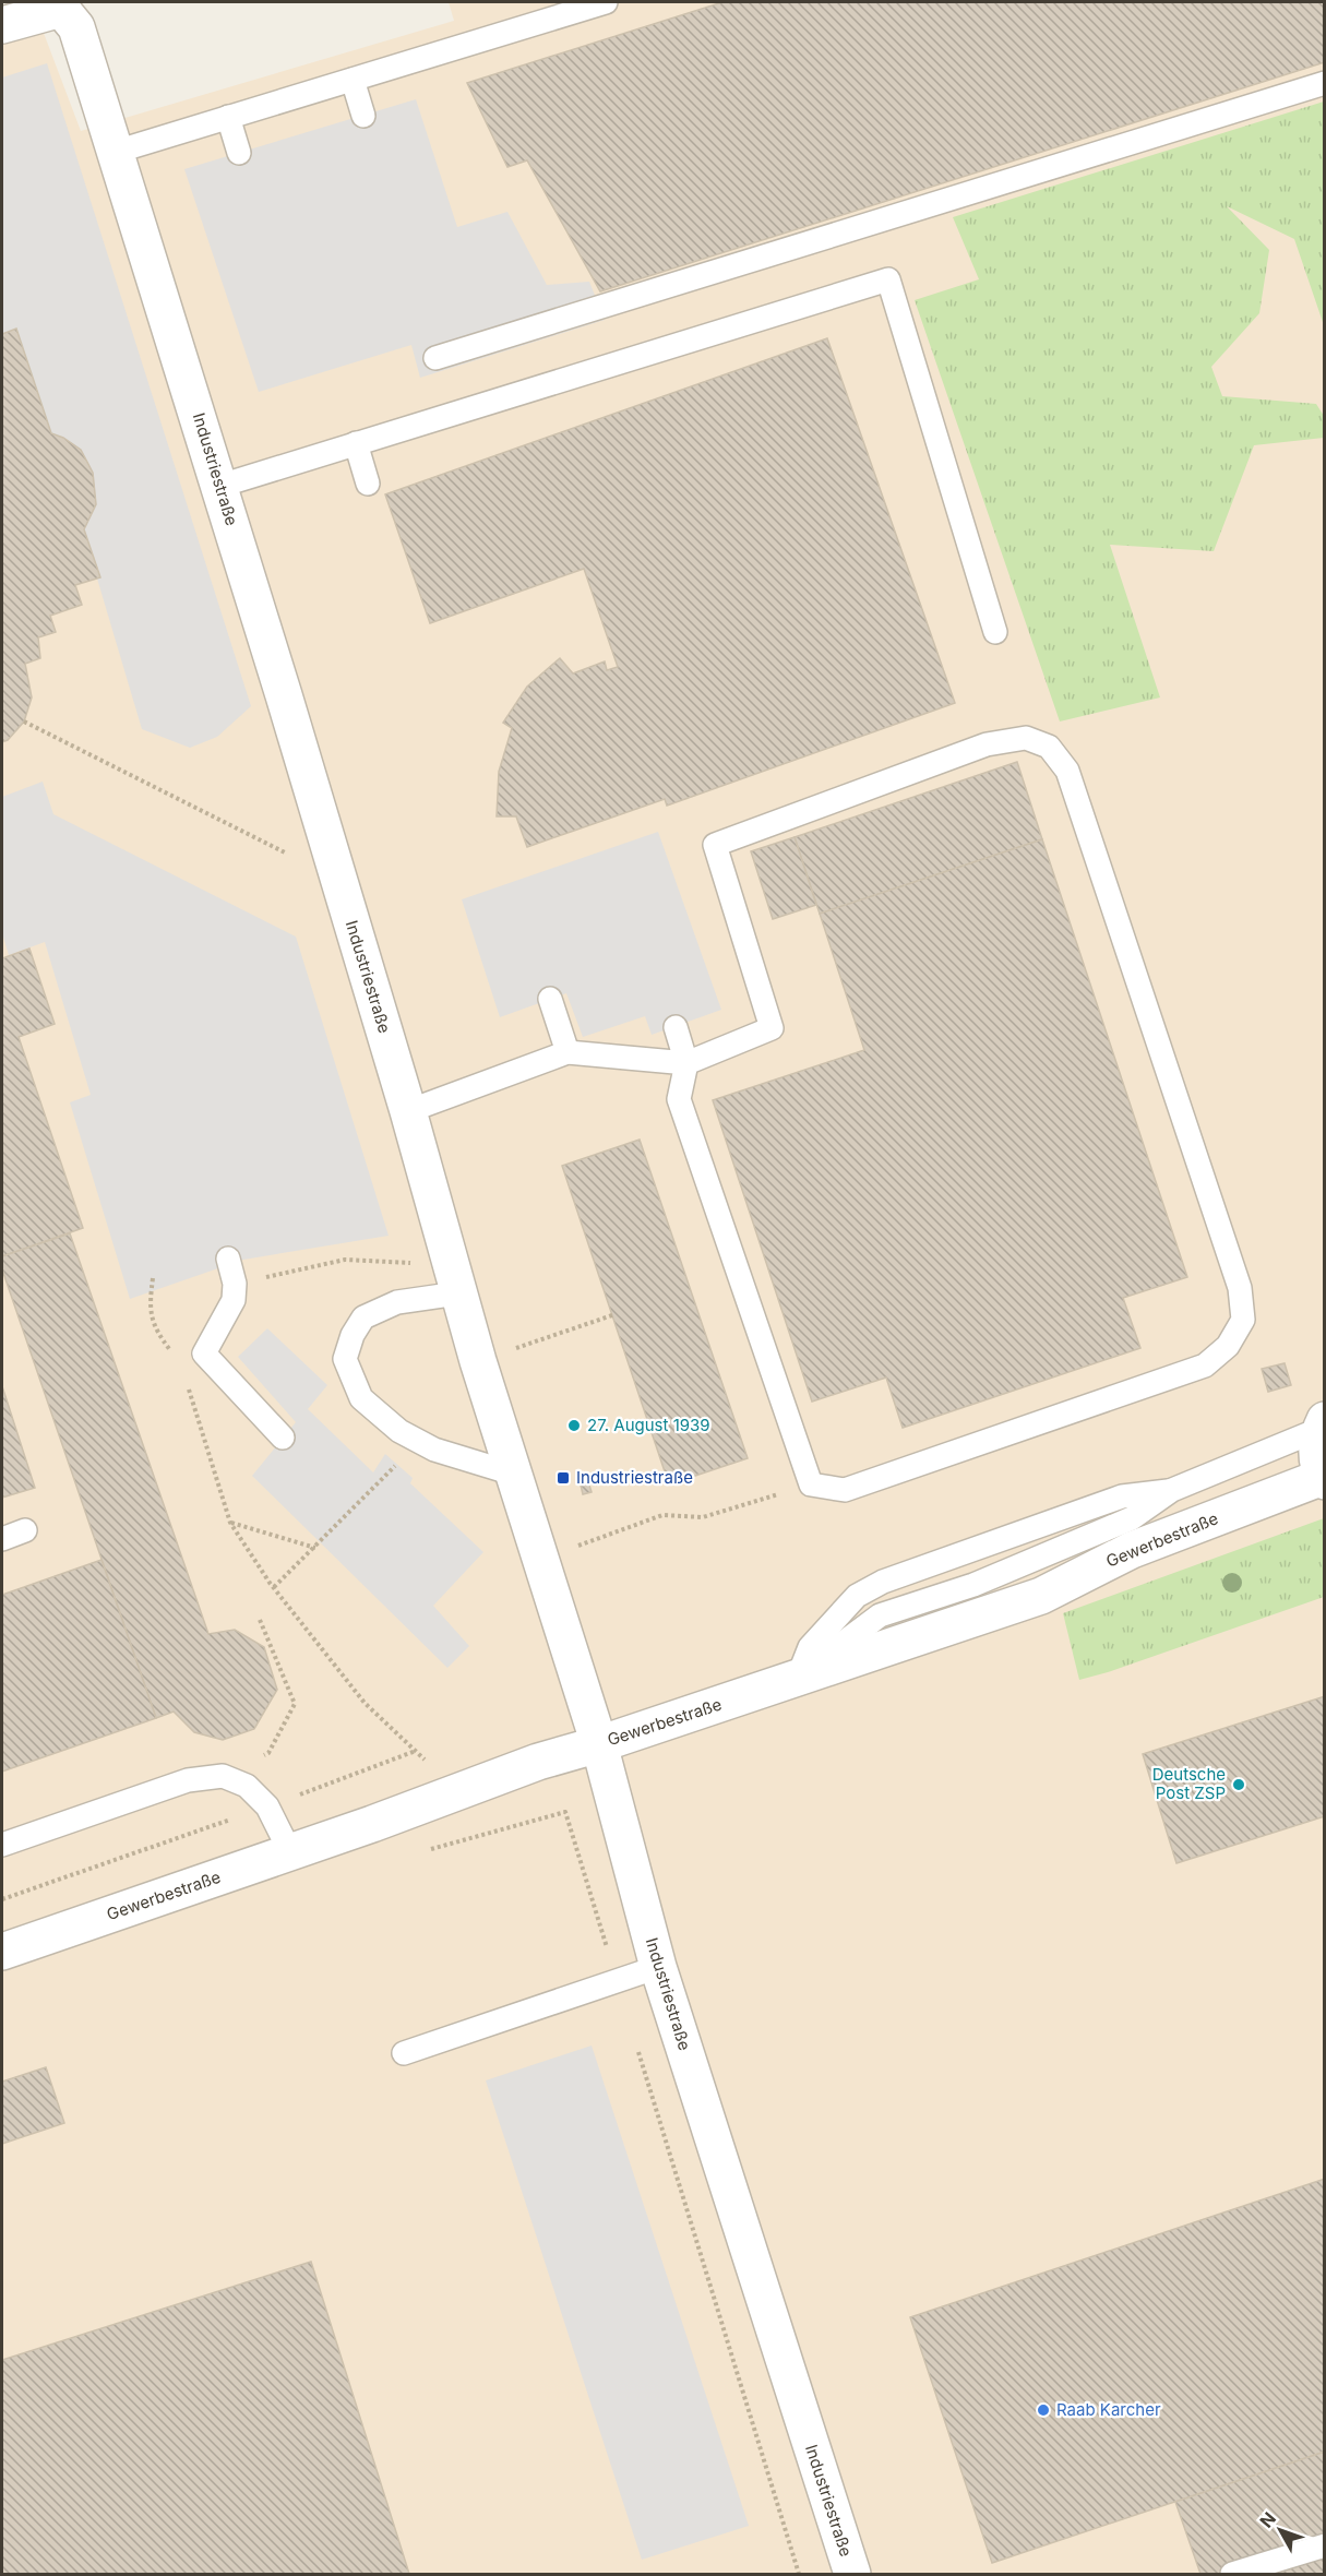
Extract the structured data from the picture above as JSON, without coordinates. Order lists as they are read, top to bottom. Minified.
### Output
{"streets":{"street":["Industriestraße","Gewerbestraße"]},"crossings":[["Industriestraße","Gewerbestraße"]],"places":{"other":["27. August 1939","Deutsche Post ZSP","Raab Karcher"],"transit":["Industriestraße"]},"north":"top left"}
